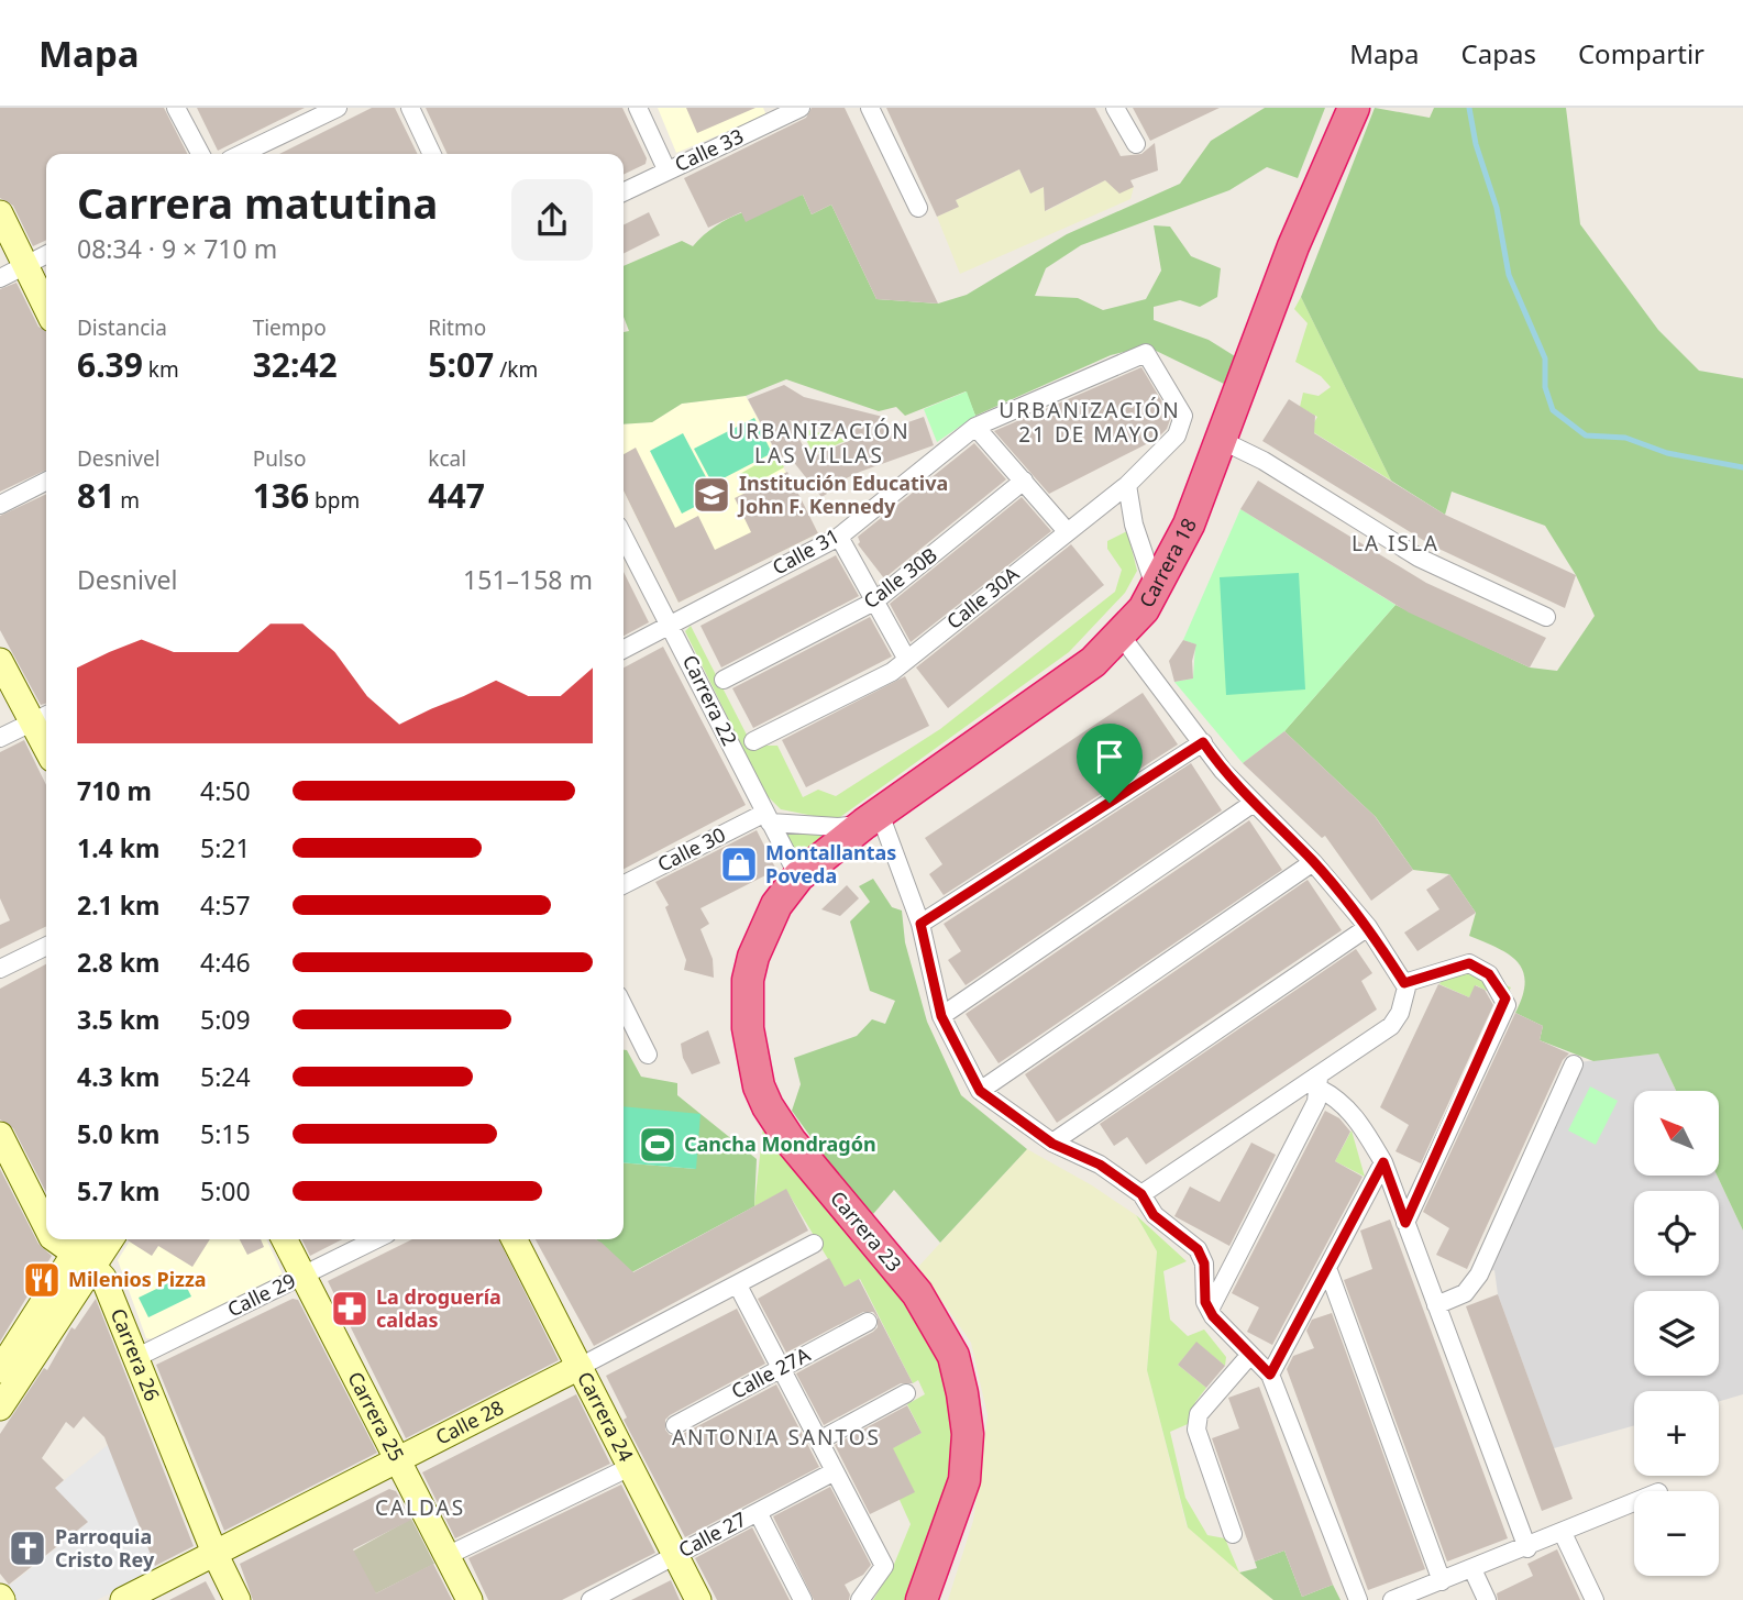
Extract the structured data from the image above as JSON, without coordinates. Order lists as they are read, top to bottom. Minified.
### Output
{"streets":{"highway":["Carrera 18","Carrera 23"],"street":["Calle 33","Calle 31","Calle 30B","Calle 30A","Carrera 22","Calle 30","Calle 29","Carrera 26","Calle 27A","Carrera 25","Carrera 24","Calle 28","Calle 27"]},"crossings":[["Calle 31","Calle 30A"],["Calle 31","Carrera 22"],["Carrera 18","Carrera 22"],["Carrera 18","Carrera 23"],["Carrera 22","Calle 30"],["Carrera 22","Carrera 23"],["Calle 29","Carrera 26"],["Calle 29","Carrera 25"],["Carrera 26","Calle 28"],["Carrera 25","Calle 28"],["Carrera 24","Calle 28"],["Carrera 24","Calle 27"]],"districts":["URBANIZACIÓN 21 DE MAYO","URBANIZACIÓN LAS VILLAS","LA ISLA","ANTONIA SANTOS","CALDAS"],"places":{"school or university":["Institución Educativa John F. Kennedy"],"shop":["Montallantas Poveda"],"sports":["Cancha Mondragón"],"restaurant":["Milenios Pizza"],"pharmacy":["La droguería caldas"],"church":["Parroquia Cristo Rey"]},"north":"top left","page":{"header":"Mapa","nav":["Mapa","Capas","Compartir"],"heading":["Carrera matutina","08:34 · 9 × 710 m"],"stats":[["Distancia","6.39 km"],["Tiempo","32:42"],["Ritmo","5:07 /km"],["Desnivel","81 m"],["Pulso","136 bpm"],["kcal","447"]],"chart":["Desnivel","151–158 m"],"list":[{"name":"710 m","note":"4:50"},{"name":"1.4 km","note":"5:21"},{"name":"2.1 km","note":"4:57"},{"name":"2.8 km","note":"4:46"},{"name":"3.5 km","note":"5:09"},{"name":"4.3 km","note":"5:24"},{"name":"5.0 km","note":"5:15"},{"name":"5.7 km","note":"5:00"}],"map_buttons":["+","−"]}}
